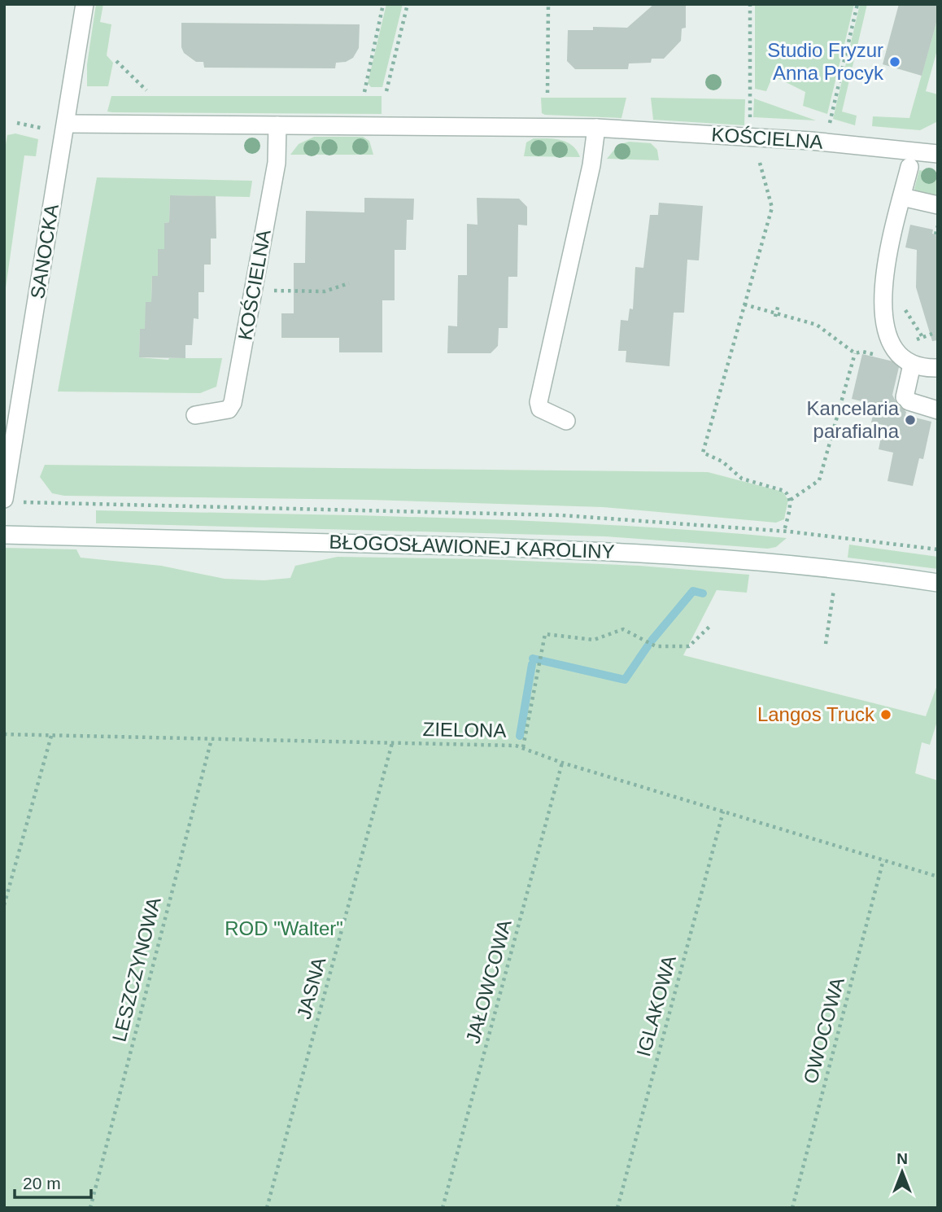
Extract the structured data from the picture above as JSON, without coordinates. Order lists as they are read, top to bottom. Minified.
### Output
{"streets":{"street":["KOŚCIELNA","SANOCKA","BŁOGOSŁAWIONEJ KAROLINY"],"path":["ZIELONA","LESZCZYNOWA","JAŁOWCOWA","JASNA","IGLAKOWA","OWOCOWA"]},"crossings":[["KOŚCIELNA","SANOCKA"],["ZIELONA","LESZCZYNOWA"],["ZIELONA","JAŁOWCOWA"],["ZIELONA","JASNA"],["ZIELONA","IGLAKOWA"],["ZIELONA","OWOCOWA"]],"parks":["ROD \"Walter\""],"places":["Studio Fryzur Anna Procyk","Kancelaria parafialna","Langos Truck"],"scale_bar":"20 m","north":"top"}
